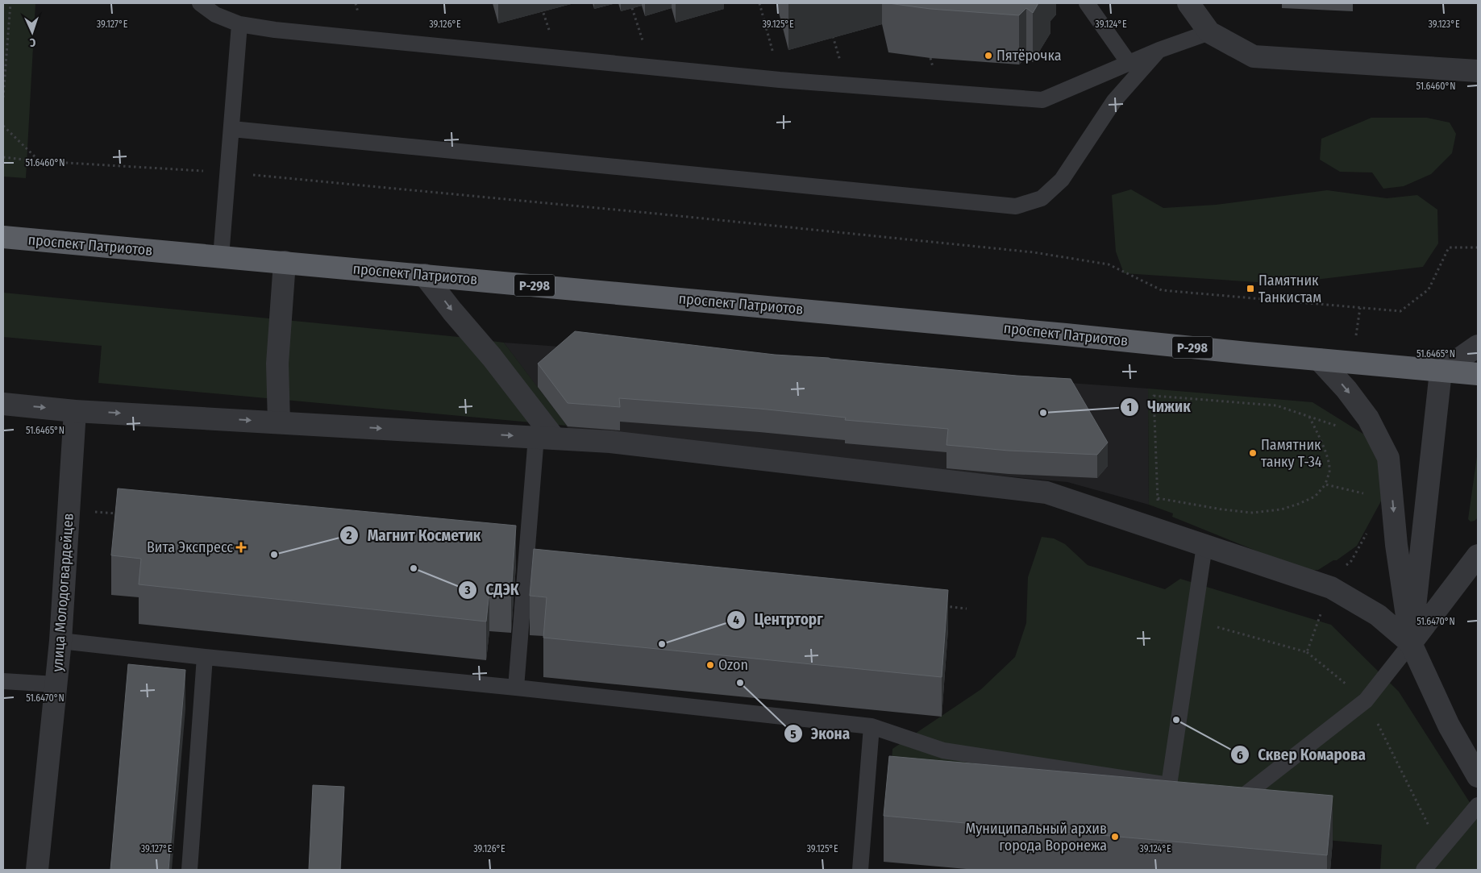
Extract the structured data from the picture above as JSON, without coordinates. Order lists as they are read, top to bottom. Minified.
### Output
{"streets":{"highway":["проспект Патриотов","Р-298"],"street":["улица Молодогвардейцев"]},"places":{"other":["Пятёрочка","Чижик","Памятник танку Т-34","Магнит Косметик","СДЭК","Центрторг","Ozon","Экона","Сквер Комарова","Муниципальный архив города Воронежа"],"transit":["Памятник Танкистам"],"health":["Вита Экспресс"]},"north":"bottom","coordinates":["39.127°E","39.126°E","39.125°E","39.124°E","39.123°E","51.6460°N","51.6465°N","51.6470°N"]}
